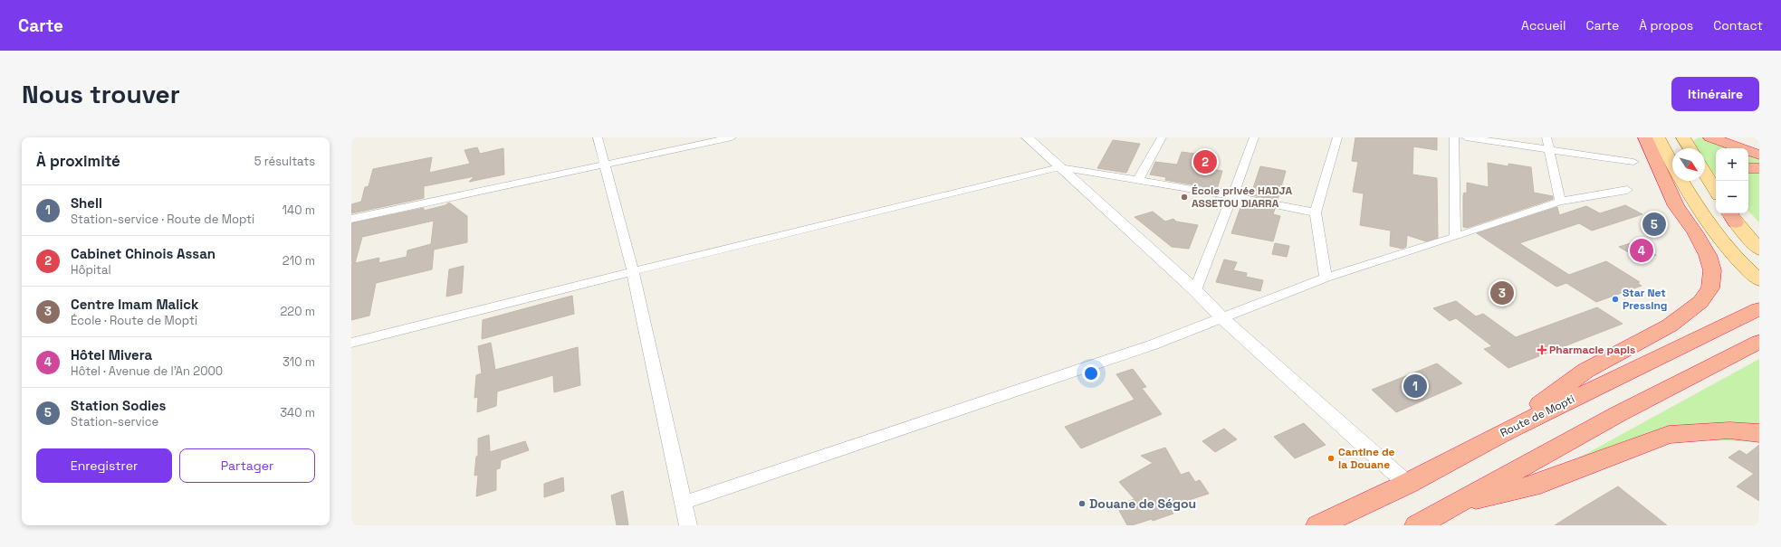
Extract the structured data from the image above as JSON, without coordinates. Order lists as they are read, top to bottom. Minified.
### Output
{"streets":{"highway":["Route de Mopti"]},"places":{"other":["École privée HADJA ASSETOU DIARRA","Star Net Pressing","Cantine de la Douane","Douane de Ségou"],"health":["Pharmacie papis"]},"north":"bottom right","page":{"header":"Carte","nav":["Accueil","Carte","À propos","Contact"],"buttons":["Itinéraire",["Enregistrer","Partager"]],"title":"Nous trouver","heading":["À proximité","5 résultats"],"map_buttons":["+","−"],"pins":["2","5","4","3","1"],"list":[{"mark":"1","name":"Shell","note":"Station-service · Route de Mopti","value":"140 m"},{"mark":"2","name":"Cabinet Chinois Assan","note":"Hôpital","value":"210 m"},{"mark":"3","name":"Centre Imam Malick","note":"École · Route de Mopti","value":"220 m"},{"mark":"4","name":"Hôtel Mivera","note":"Hôtel · Avenue de l'An 2000","value":"310 m"},{"mark":"5","name":"Station Sodies","note":"Station-service","value":"340 m"}]}}
